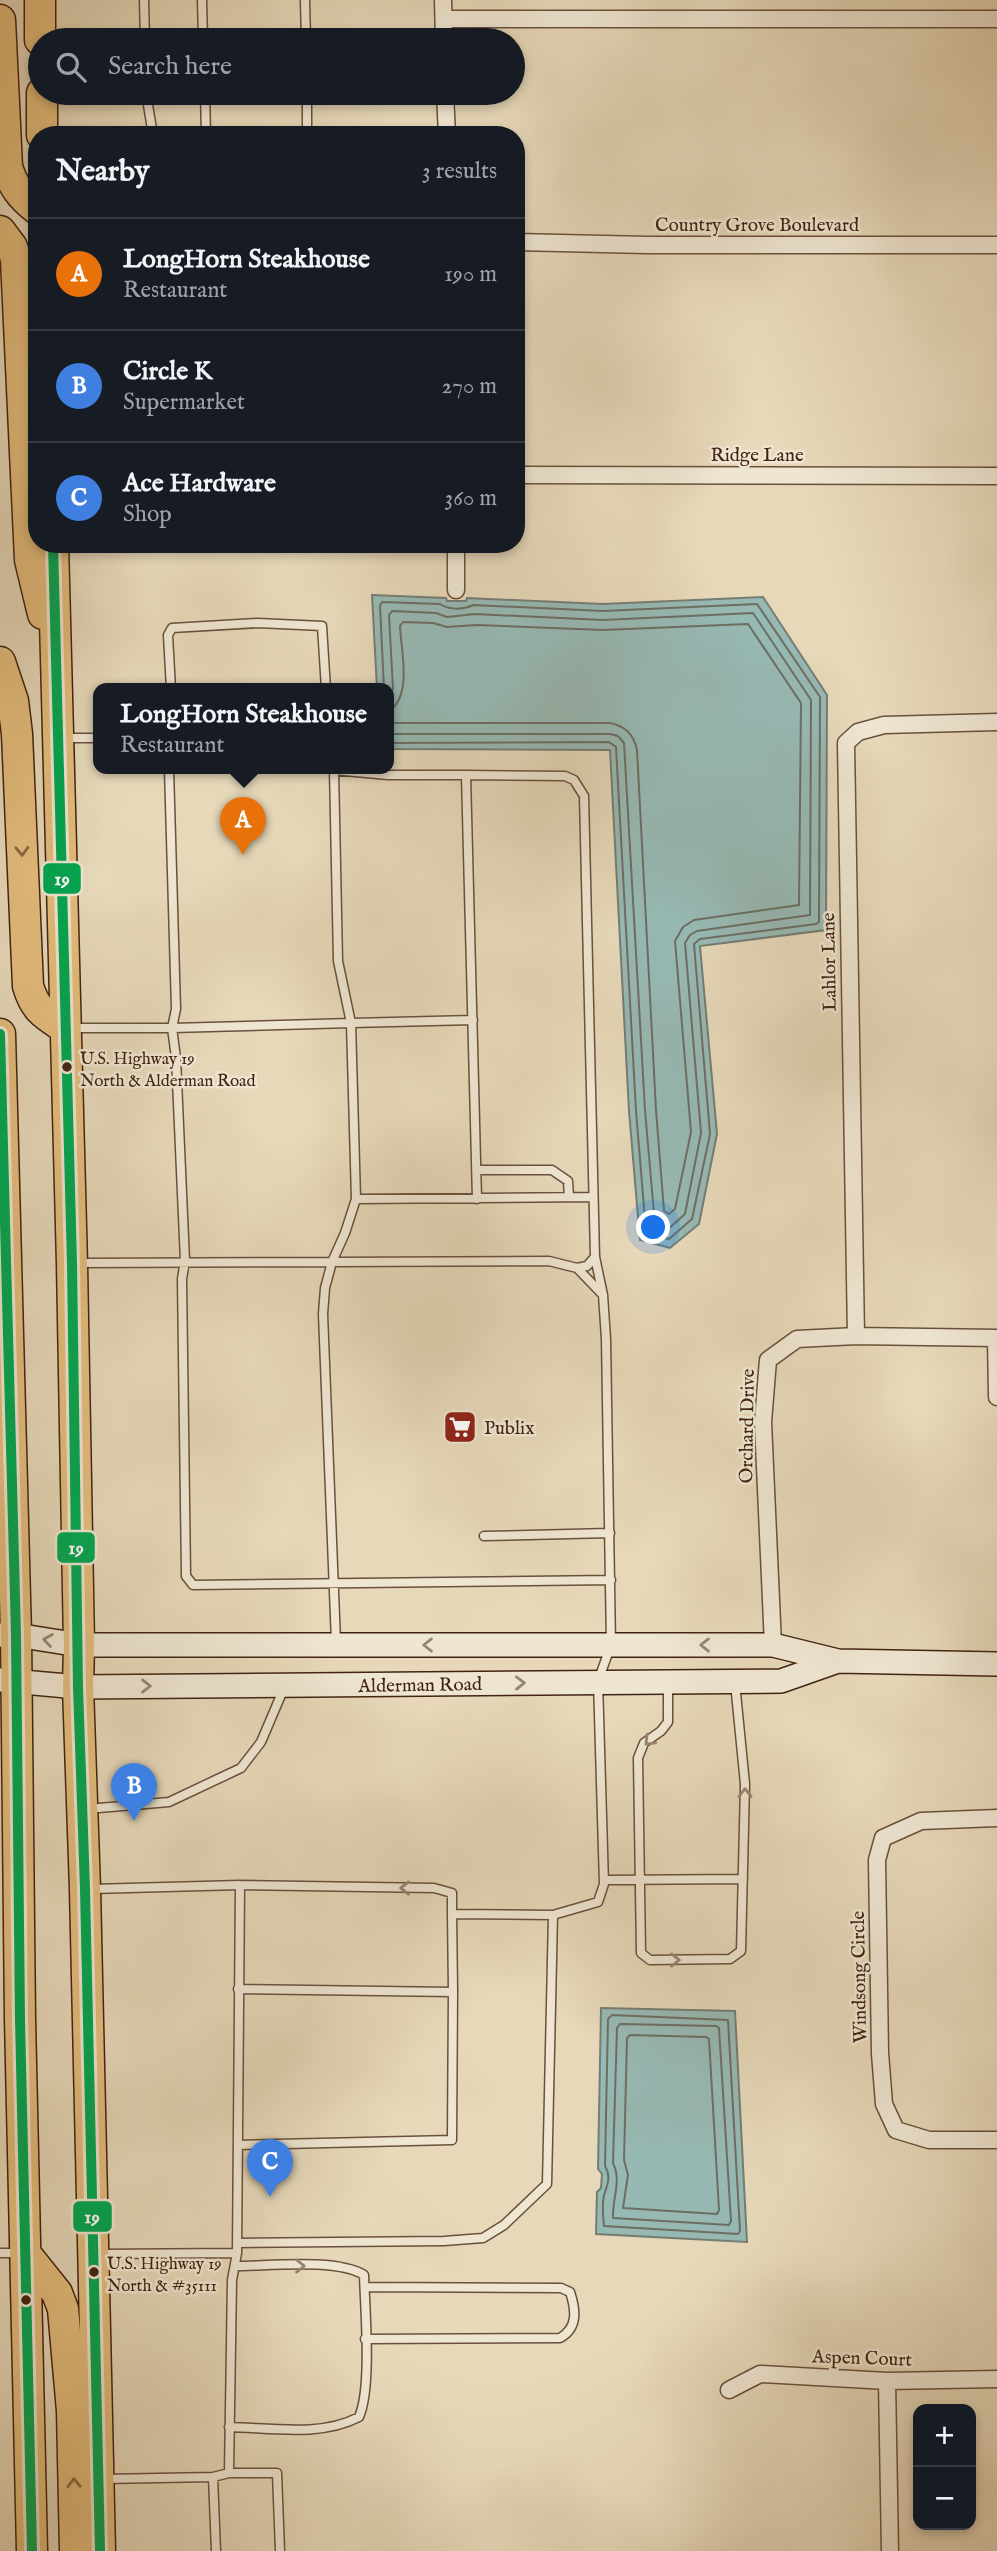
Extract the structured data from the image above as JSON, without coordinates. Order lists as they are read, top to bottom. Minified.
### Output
{"streets":{"street":["Country Grove Boulevard","Ridge Lane","Lahlor Lane","Orchard Drive","Alderman Road","Windsong Circle","Aspen Court"]},"crossings":[["Lahlor Lane","Orchard Drive"],["Orchard Drive","Alderman Road"]],"places":{"other":["U.S. Highway 19 North & Alderman Road","U.S. Highway 19 North & #35111"],"supermarket":["Publix"]},"lines":["transit line 19"],"page":{"search":"Search here","heading":["Nearby","3 results"],"list":[{"mark":"A","name":"LongHorn Steakhouse","note":"Restaurant","value":"190 m"},{"mark":"B","name":"Circle K","note":"Supermarket","value":"270 m"},{"mark":"C","name":"Ace Hardware","note":"Shop","value":"360 m"}],"popup":["LongHorn Steakhouse","Restaurant"],"pins":["A","B","C"],"map_buttons":["+","−"]}}
